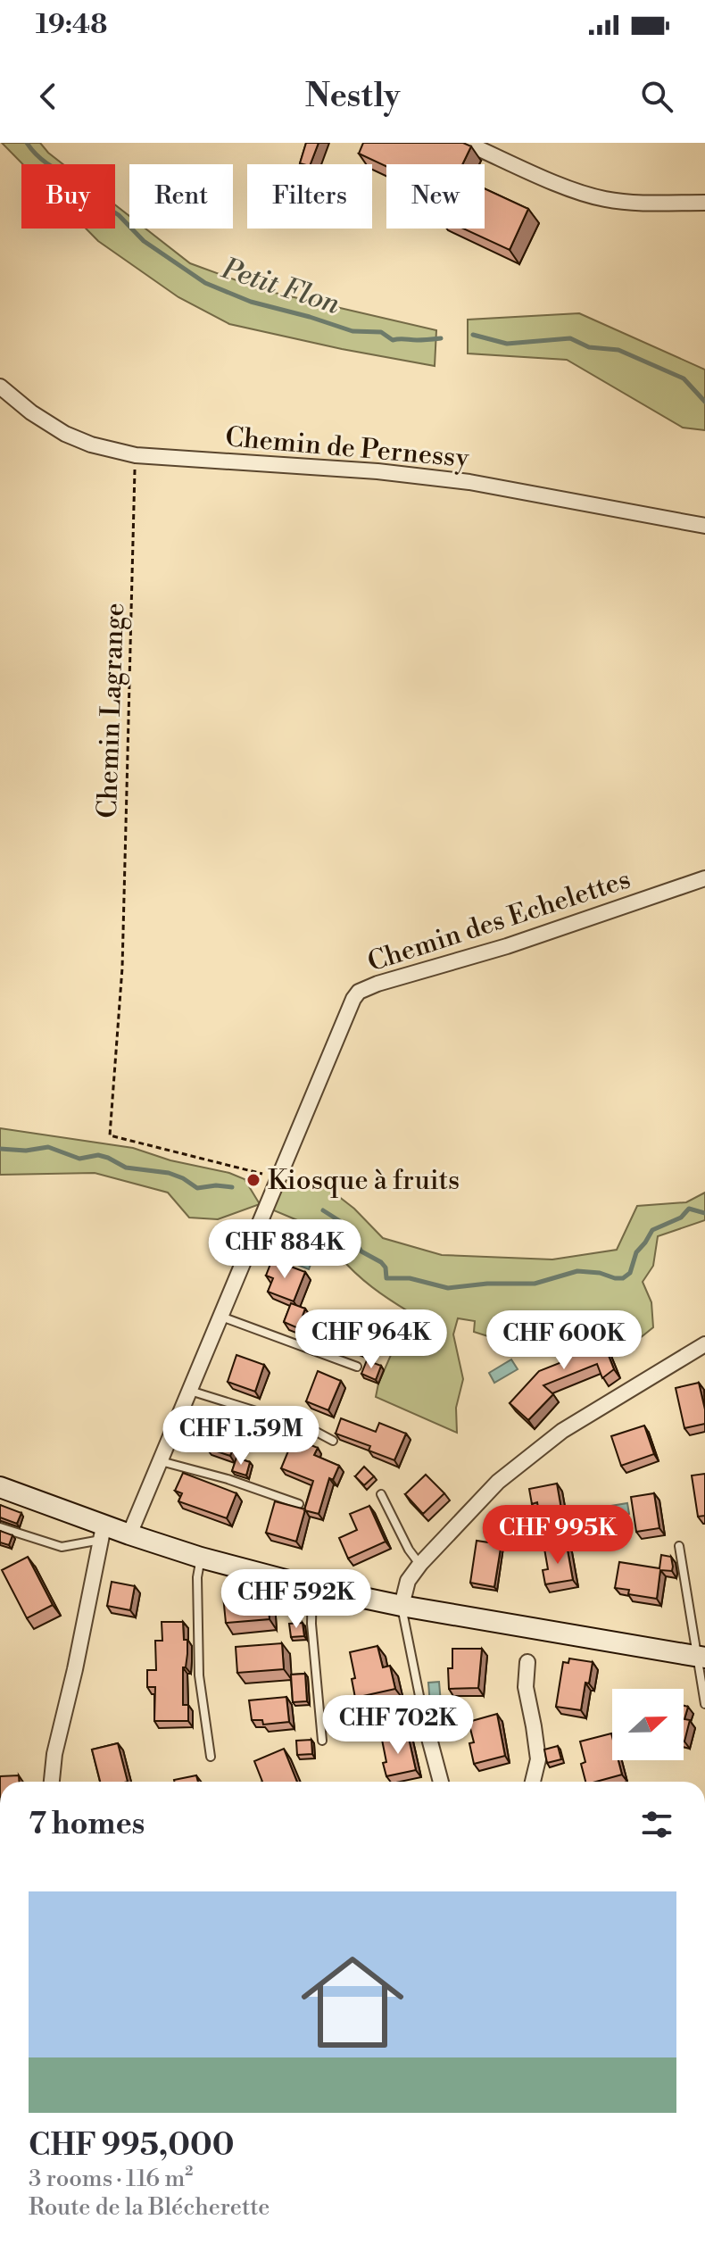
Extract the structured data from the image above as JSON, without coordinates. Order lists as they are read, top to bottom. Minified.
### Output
{"streets":{"street":["Chemin de Pernessy","Chemin des Echelettes"],"path":["Chemin Lagrange"]},"crossings":[["Chemin de Pernessy","Chemin Lagrange"],["Chemin Lagrange","Chemin des Echelettes"]],"water":["Petit Flon"],"places":["Kiosque à fruits"],"north":"right","page":{"status":"19:48","header":"Nestly","chip":["Buy","Rent","Filters","New"],"price":["CHF 884K","CHF 964K","CHF 600K","CHF 1.59M","CHF 995K","CHF 592K","CHF 702K"],"heading":"7 homes","list":[{"name":"CHF 995,000","note":"3 rooms · 116 m² · Route de la Blécherette"}]}}
